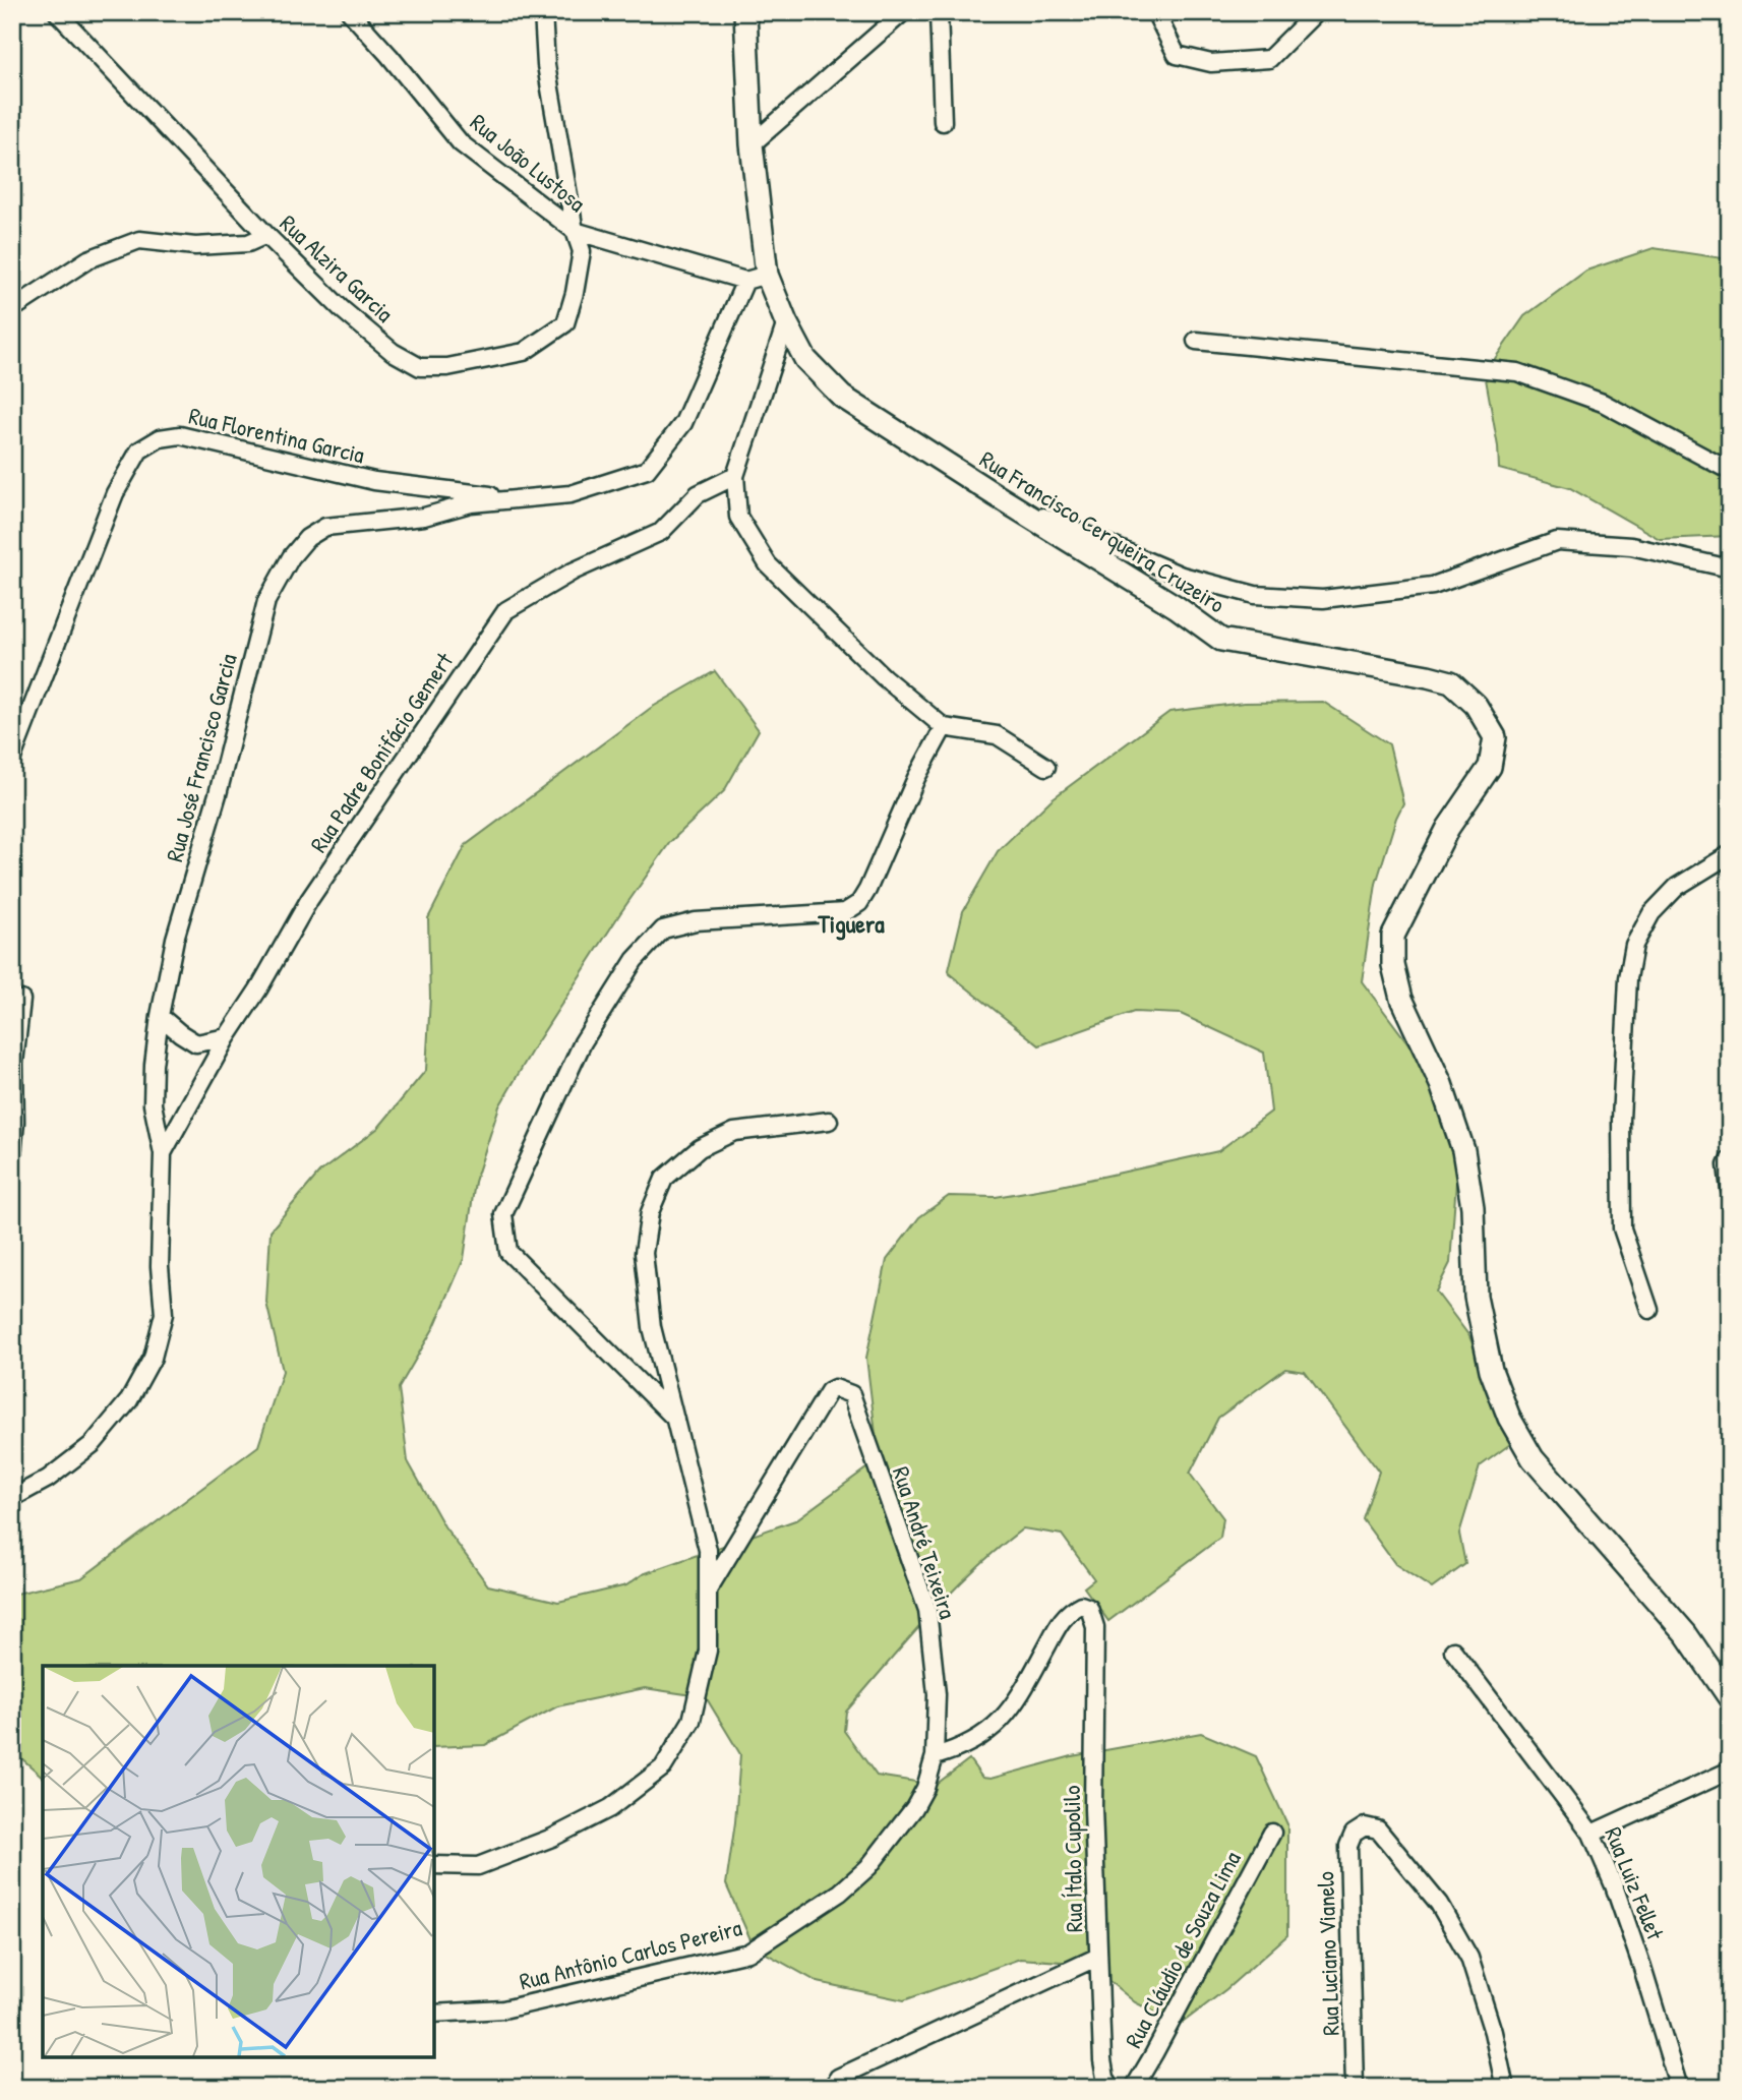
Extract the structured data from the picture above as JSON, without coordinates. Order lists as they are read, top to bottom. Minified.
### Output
{"streets":{"main road":["Rua Francisco Cerqueira Cruzeiro"],"street":["Rua João Lustosa","Rua Alzira Garcia","Rua Florentina Garcia","Rua Padre Bonifácio Gemert","Rua José Francisco Garcia","Rua André Teixeira","Rua Ítalo Cupolilo","Rua Luiz Fellet","Rua Cláudio de Souza Lima","Rua Luciano Vianelo","Rua Antônio Carlos Pereira"]},"crossings":[["Rua João Lustosa","Rua Alzira Garcia"],["Rua João Lustosa","Rua José Francisco Garcia"],["Rua Florentina Garcia","Rua José Francisco Garcia"],["Rua Padre Bonifácio Gemert","Rua José Francisco Garcia"],["Rua André Teixeira","Rua Ítalo Cupolilo"],["Rua André Teixeira","Rua Antônio Carlos Pereira"],["Rua Ítalo Cupolilo","Rua Antônio Carlos Pereira"]],"districts":["Tiguera"]}
